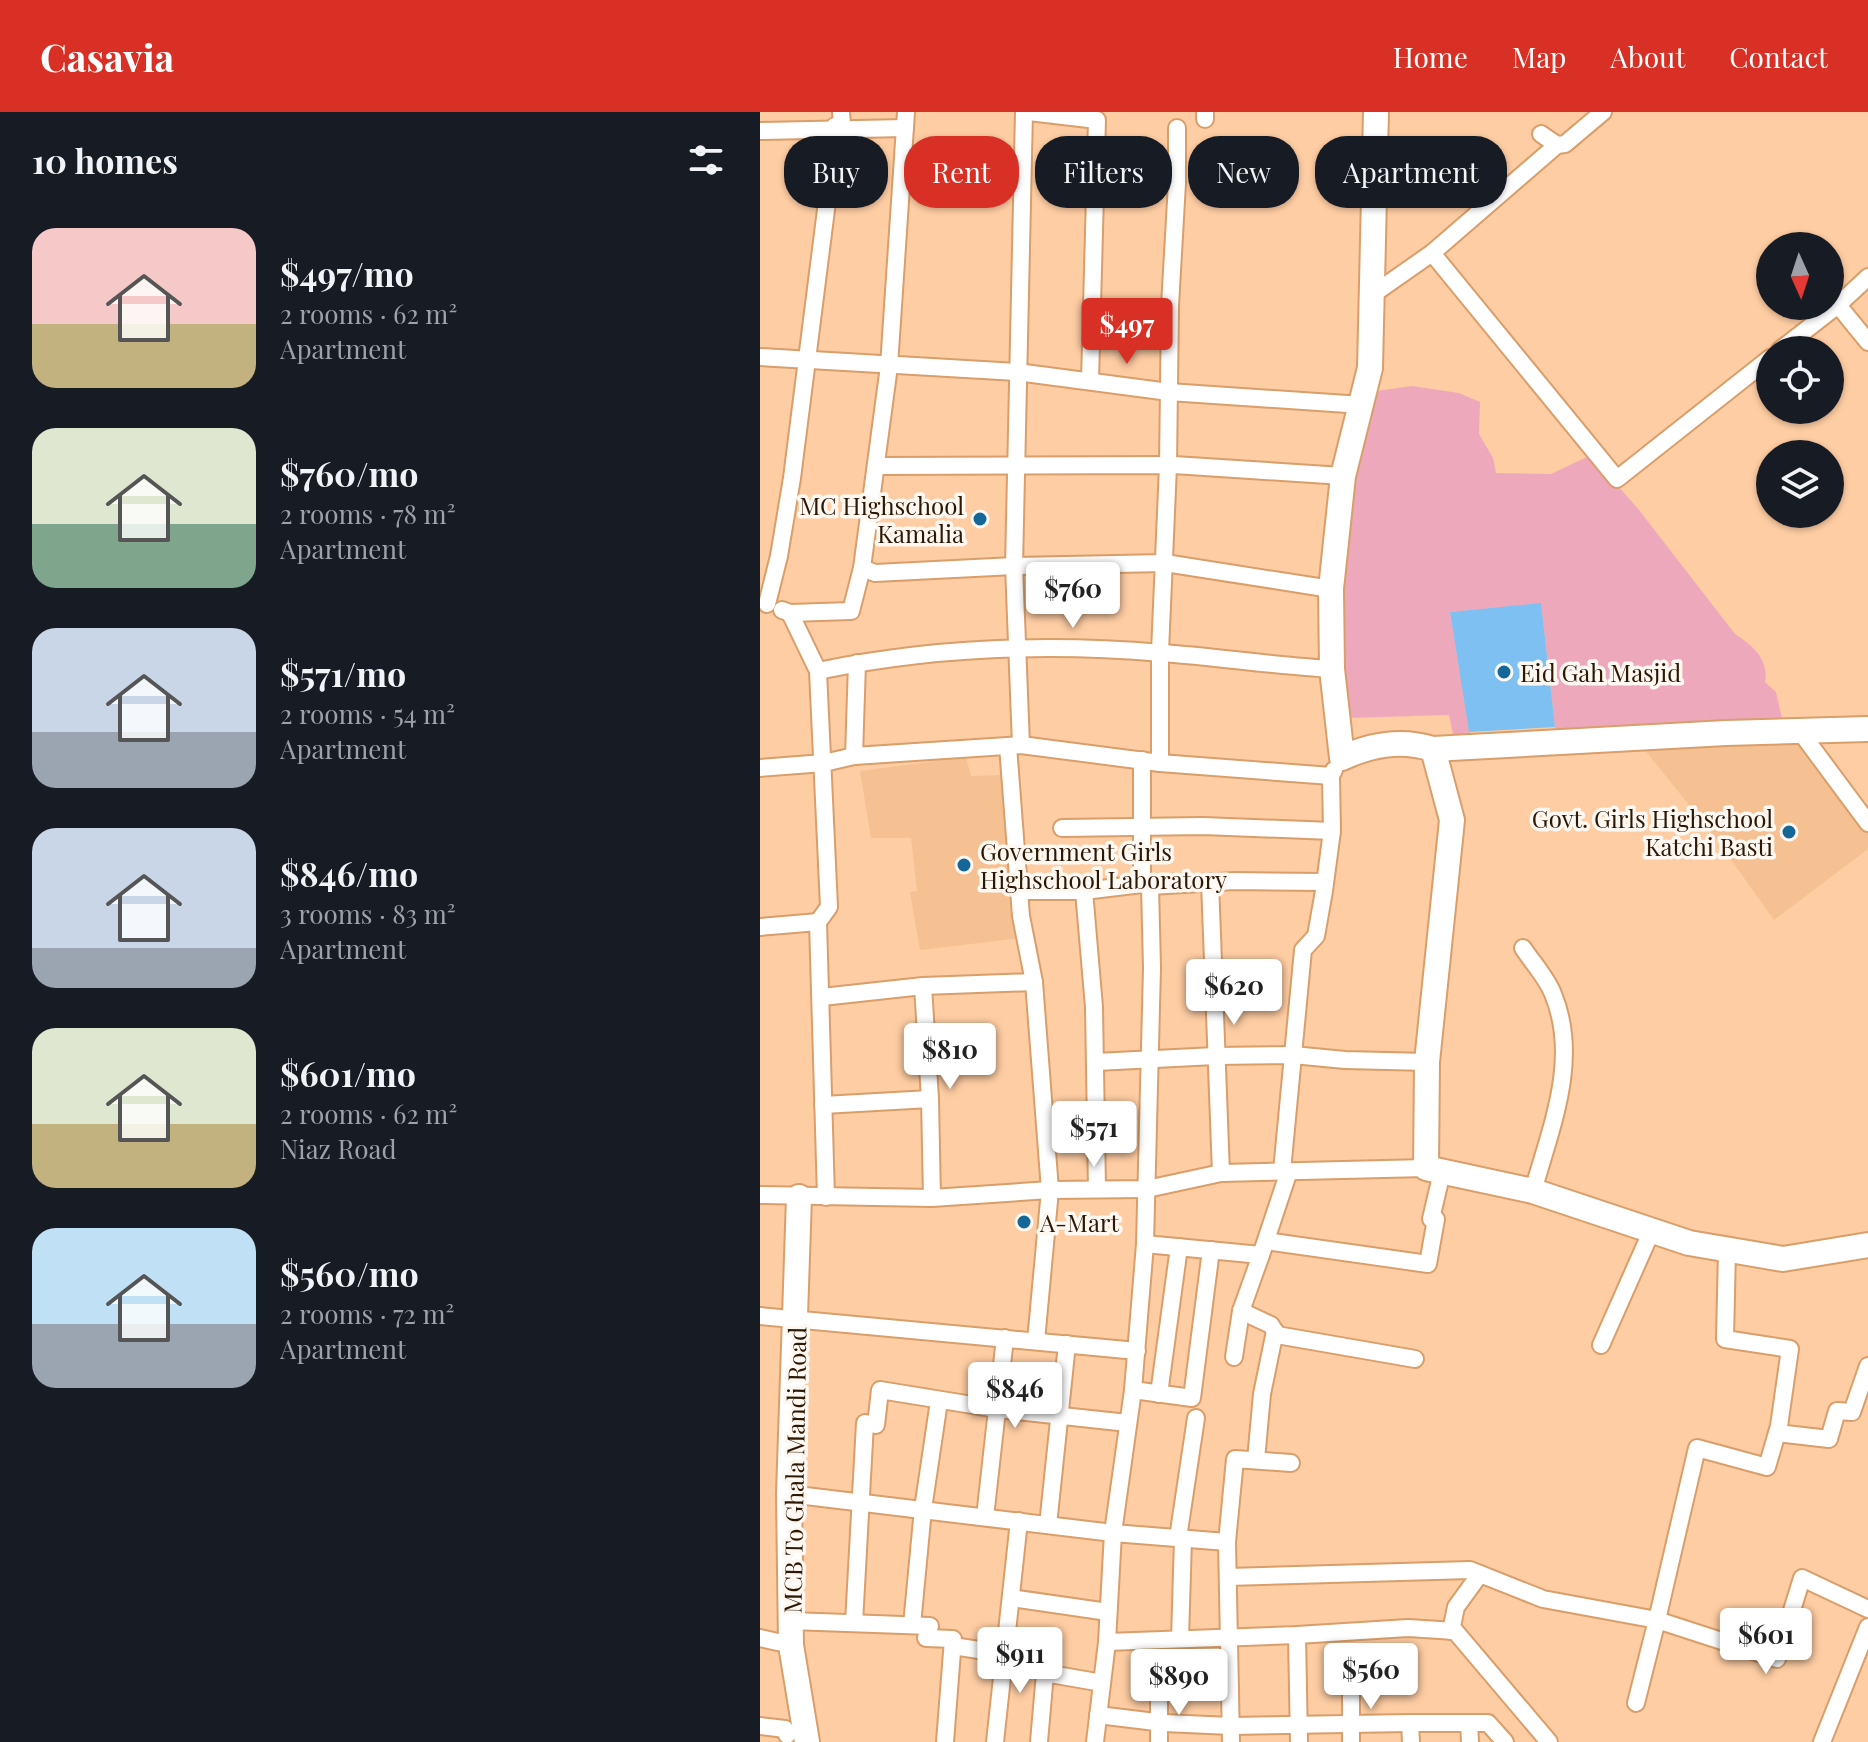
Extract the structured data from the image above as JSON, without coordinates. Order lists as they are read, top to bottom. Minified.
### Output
{"streets":{"street":["MCB To Ghala Mandi Road"]},"places":["MC Highschool Kamalia","Eid Gah Masjid","Govt. Girls Highschool Katchi Basti","Government Girls Highschool Laboratory","A-Mart"],"north":"bottom","page":{"header":"Casavia","nav":["Home","Map","About","Contact"],"heading":"10 homes","chip":["Buy","Rent","Filters","New","Apartment"],"list":[{"name":"$497/mo","note":"2 rooms · 62 m² · Apartment"},{"name":"$760/mo","note":"2 rooms · 78 m² · Apartment"},{"name":"$571/mo","note":"2 rooms · 54 m² · Apartment"},{"name":"$846/mo","note":"3 rooms · 83 m² · Apartment"},{"name":"$601/mo","note":"2 rooms · 62 m² · Niaz Road"},{"name":"$560/mo","note":"2 rooms · 72 m² · Apartment"}],"price":["$497","$760","$620","$810","$571","$846","$601","$911","$560","$890"]}}
